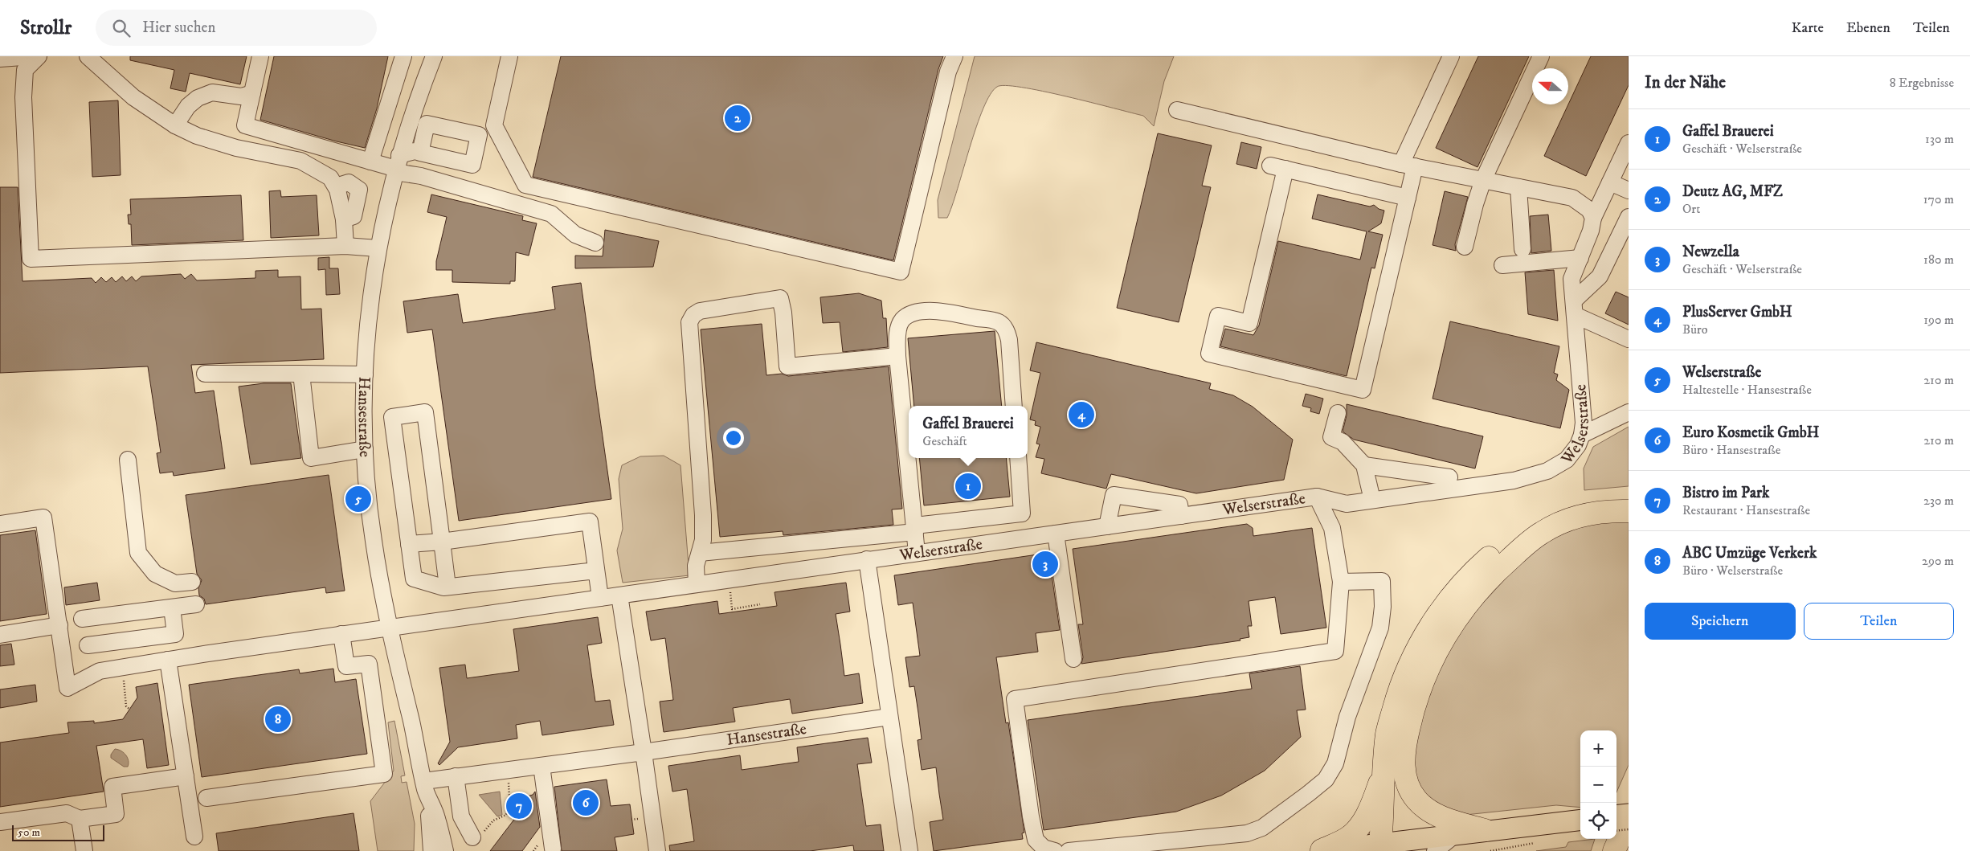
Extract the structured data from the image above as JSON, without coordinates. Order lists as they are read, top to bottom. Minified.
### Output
{"streets":{"street":["Hansestraße","Welserstraße"]},"crossings":[["Hansestraße","Welserstraße"]],"scale_bar":"50 m","north":"left","page":{"header":"Strollr","search":"Hier suchen","nav":["Karte","Ebenen","Teilen"],"heading":["In der Nähe","8 Ergebnisse"],"pins":["2","4","1","5","3","8","6","7"],"list":[{"mark":"1","name":"Gaffel Brauerei","note":"Geschäft · Welserstraße","value":"130 m"},{"mark":"2","name":"Deutz AG, MFZ","note":"Ort","value":"170 m"},{"mark":"3","name":"Newzella","note":"Geschäft · Welserstraße","value":"180 m"},{"mark":"4","name":"PlusServer GmbH","note":"Büro","value":"190 m"},{"mark":"5","name":"Welserstraße","note":"Haltestelle · Hansestraße","value":"210 m"},{"mark":"6","name":"Euro Kosmetik GmbH","note":"Büro · Hansestraße","value":"210 m"},{"mark":"7","name":"Bistro im Park","note":"Restaurant · Hansestraße","value":"230 m"},{"mark":"8","name":"ABC Umzüge Verkerk","note":"Büro · Welserstraße","value":"290 m"}],"popup":["Gaffel Brauerei","Geschäft"],"buttons":["Speichern","Teilen"],"map_buttons":["+","−"],"scale":"50 m"}}
